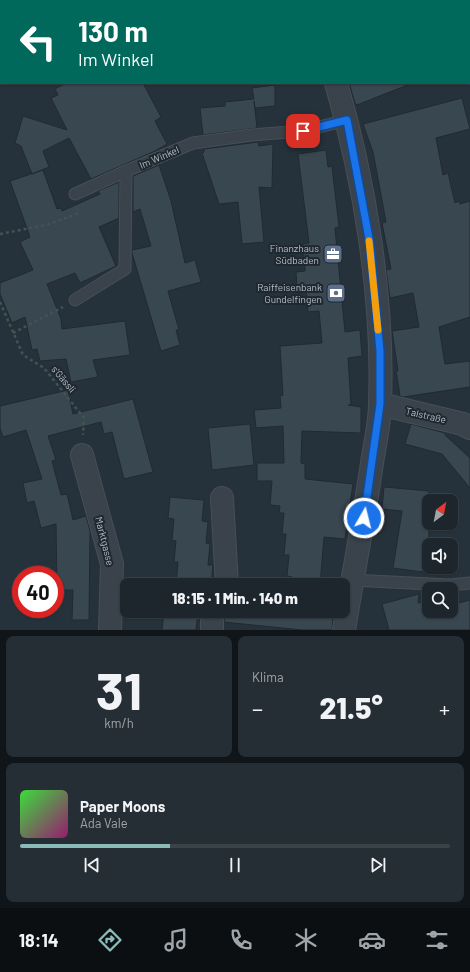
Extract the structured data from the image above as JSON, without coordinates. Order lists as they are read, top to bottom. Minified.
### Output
{"streets":{"street":["Talstraße","Marktgasse"],"lane":["Im Winkel"],"path":["s'Gässli"]},"crossings":[["s'Gässli","Marktgasse"]],"places":{"office":["Finanzhaus Südbaden"],"bank":["Raiffeisenbank Gundelfingen"]},"north":"top right","page":{"turn":["130 m","Im Winkel"],"limit":"40","trip":"18:15 · 1 Min. · 140 m","tile":[["31","km/h"],"Klima"],"heat":["−","21.5°","+"],"song":["Paper Moons","Ada Vale"],"tabs":"18:14"}}
